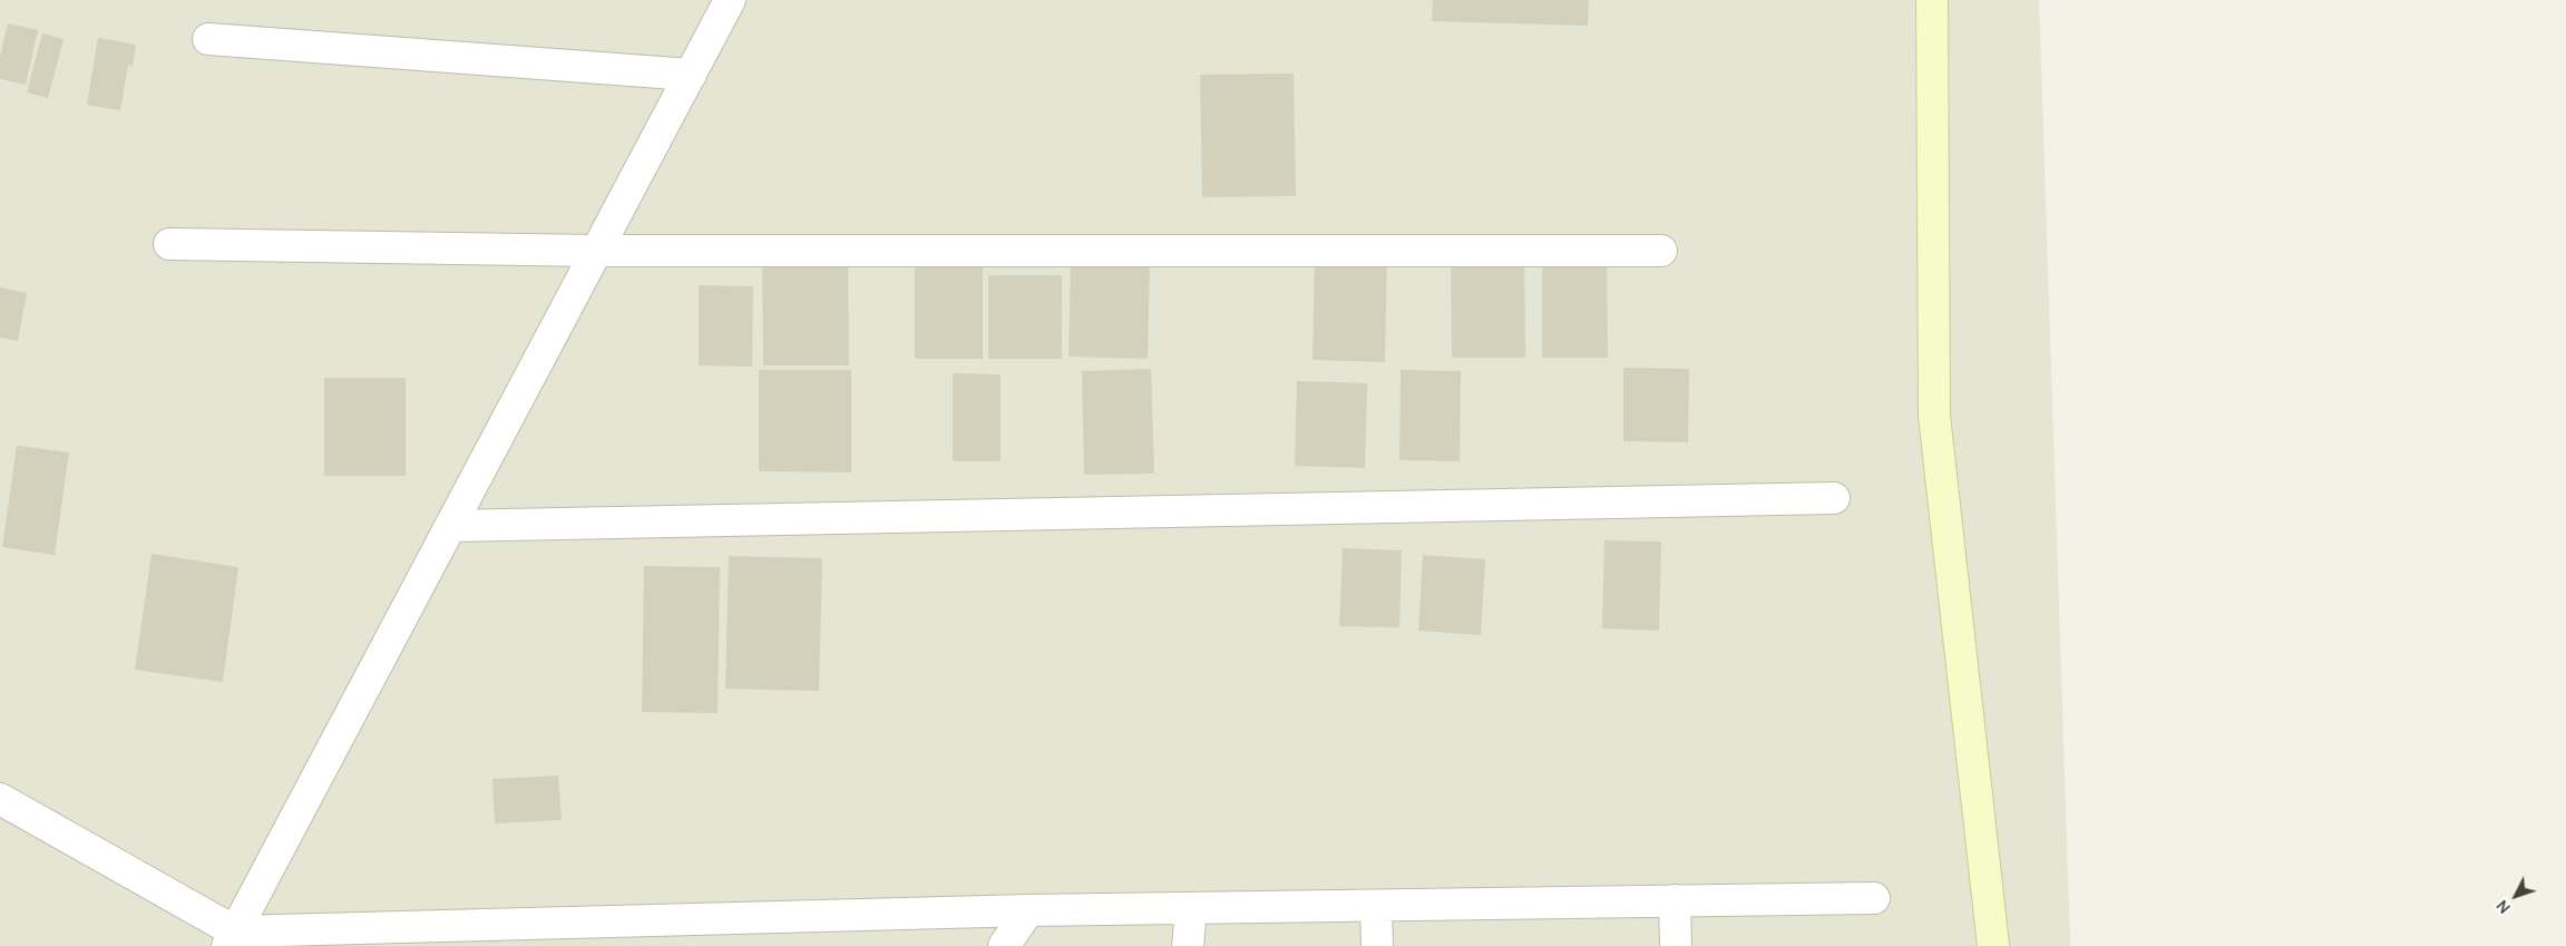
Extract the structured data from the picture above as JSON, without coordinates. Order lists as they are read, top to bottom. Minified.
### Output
{"north":"bottom left"}
